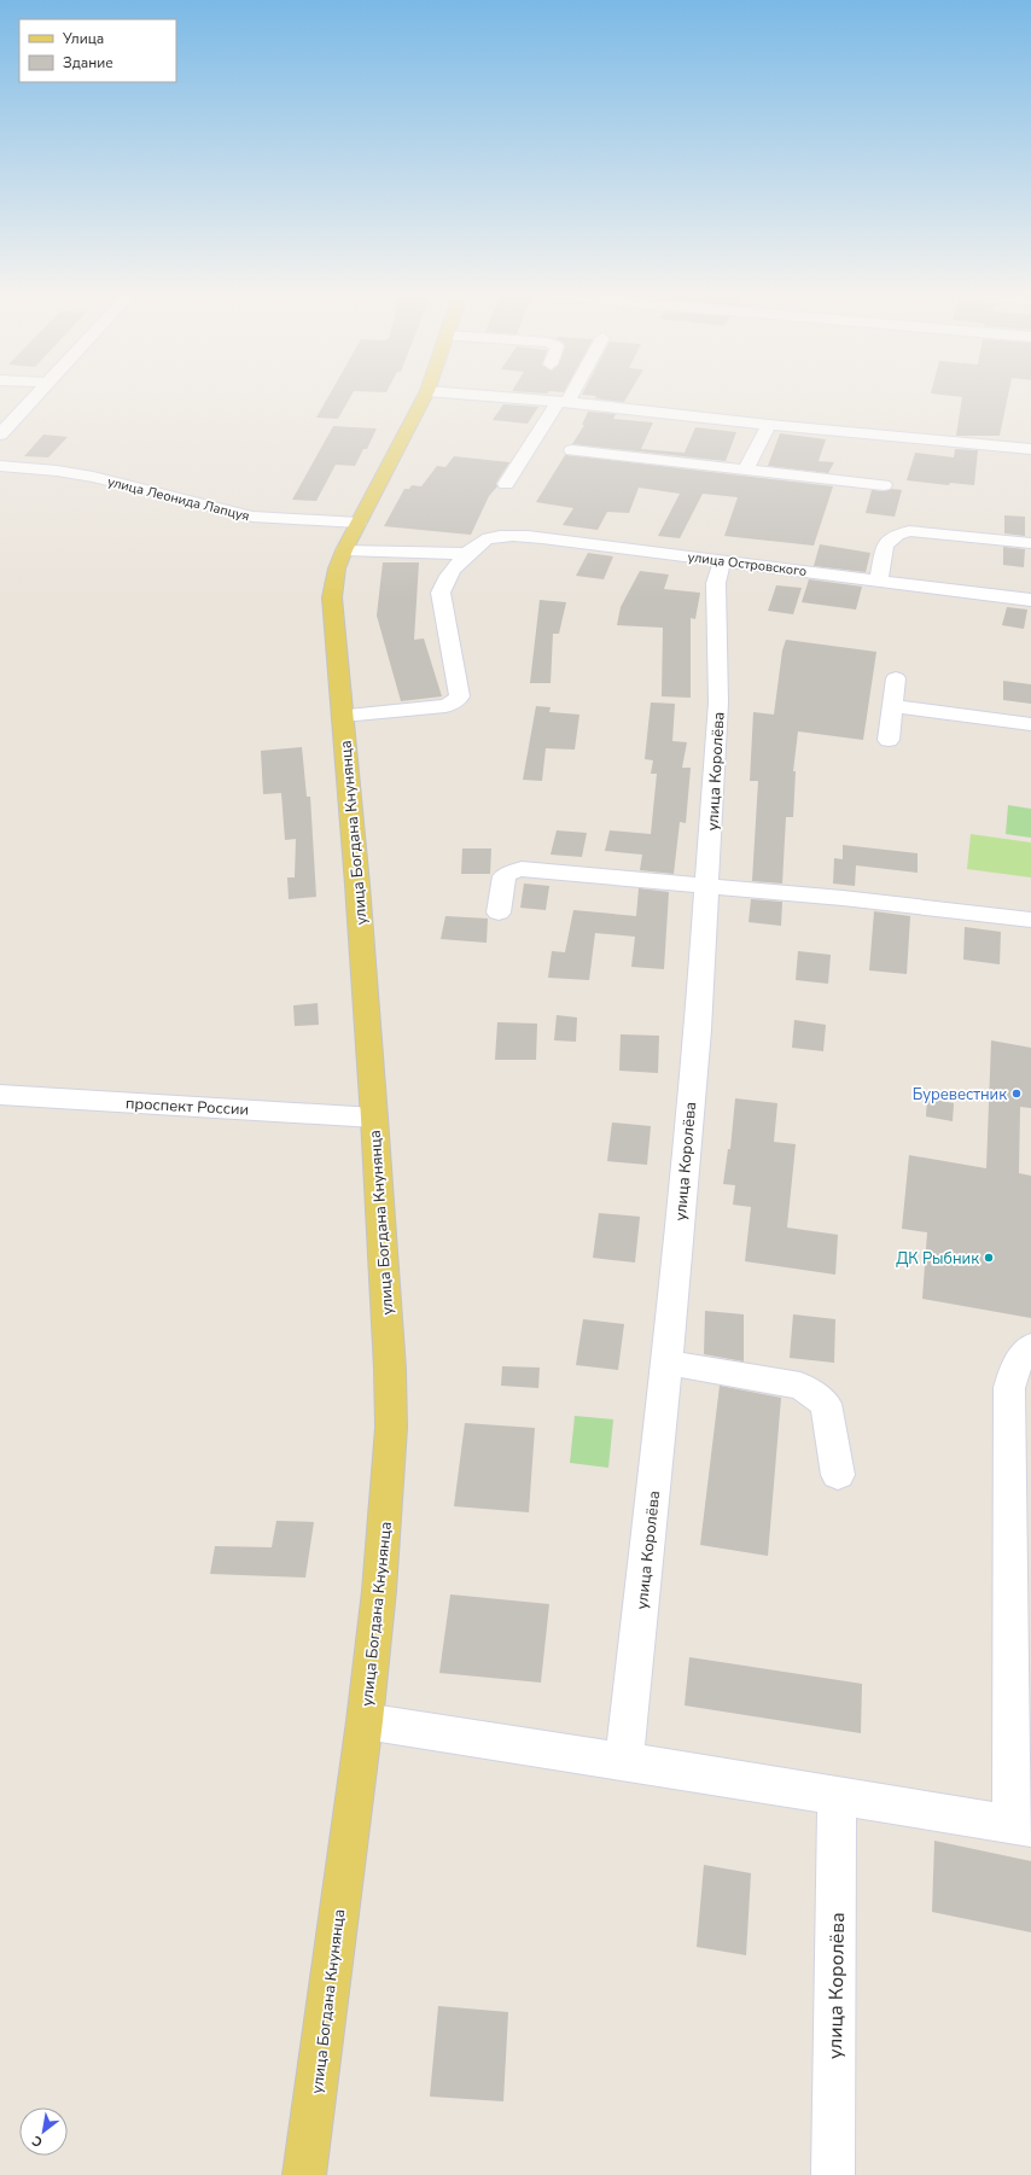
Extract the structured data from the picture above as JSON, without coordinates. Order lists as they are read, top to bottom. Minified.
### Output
{"streets":{"main road":["улица Богдана Кнунянца"],"street":["улица Леонида Лапцуя","улица Островского","улица Королёва","проспект России"]},"crossings":[["улица Леонида Лапцуя","улица Богдана Кнунянца"],["улица Островского","улица Королёва"],["улица Островского","улица Богдана Кнунянца"],["улица Богдана Кнунянца","проспект России"]],"places":["Буревестник","ДК Рыбник"],"legend":["Улица","Здание"],"north":"bottom left"}
